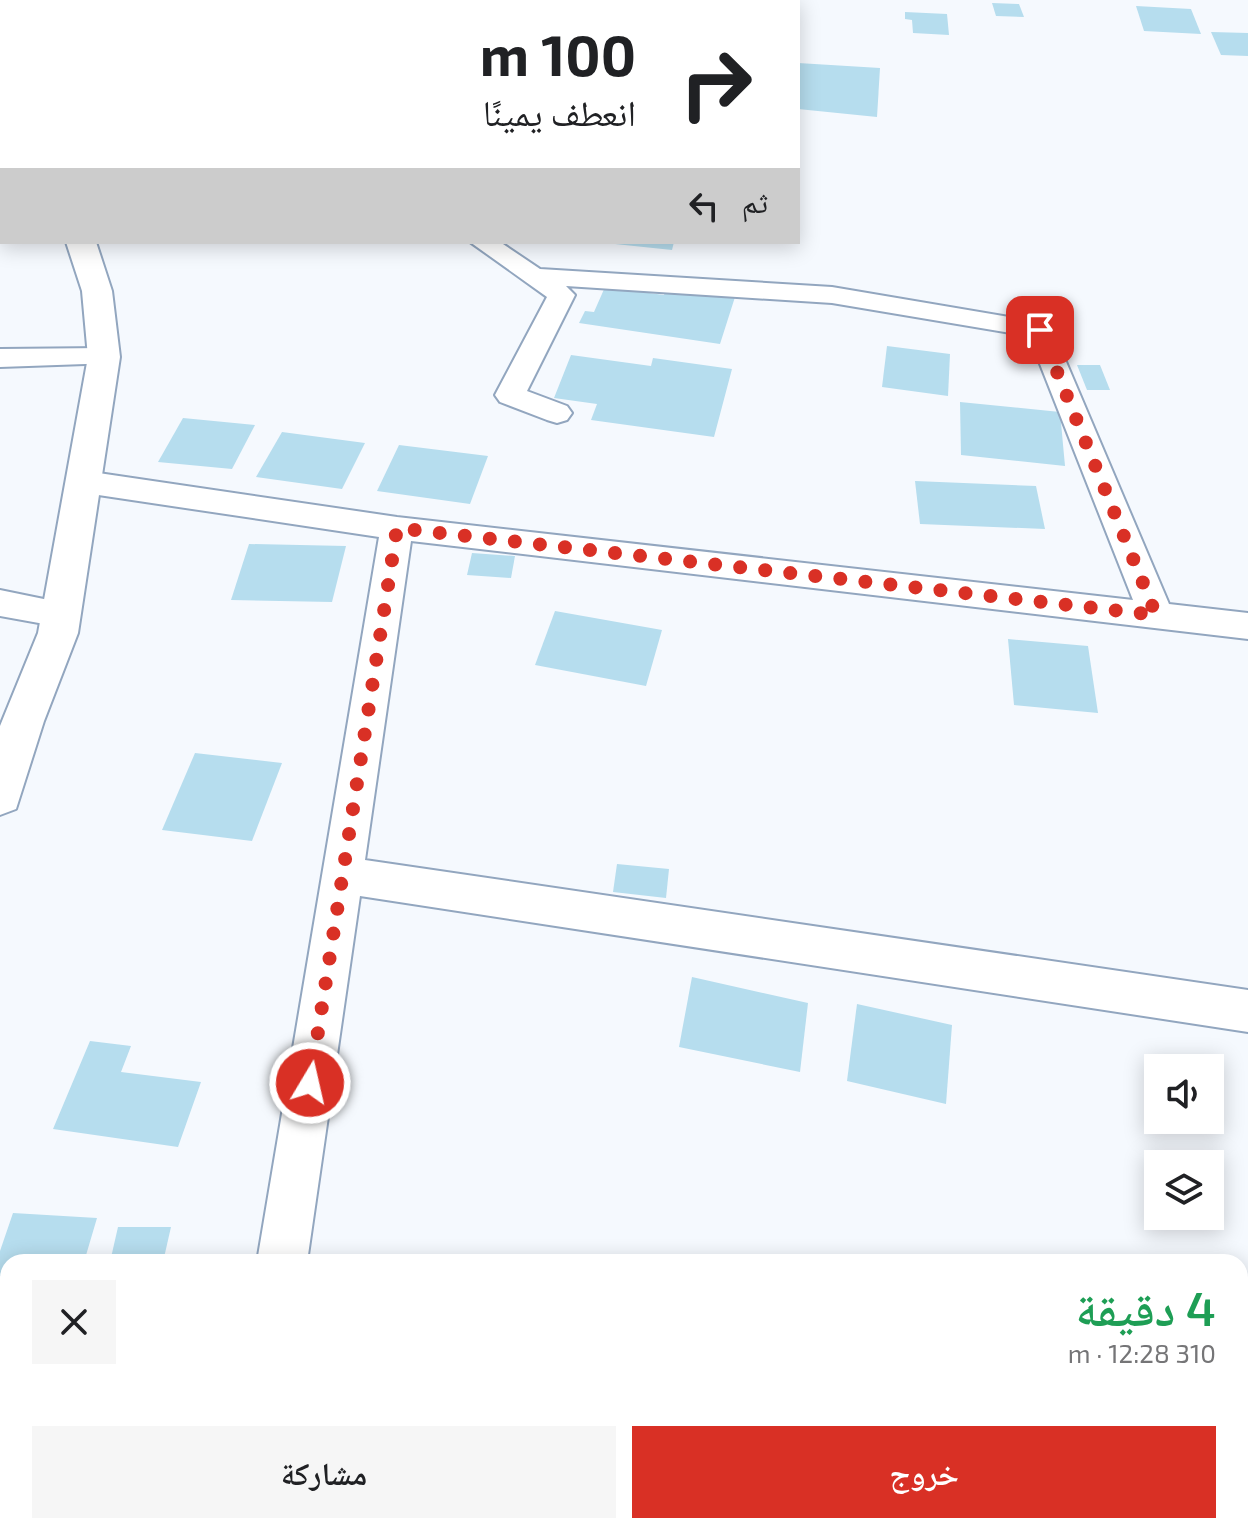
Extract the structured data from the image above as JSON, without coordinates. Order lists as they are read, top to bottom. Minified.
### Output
{"page":{"turn":["100 m","انعطف يمينًا"],"then":"ثم","heading":["4 دقيقة","310 m · 12:28"],"buttons":["خروج","مشاركة"]}}
